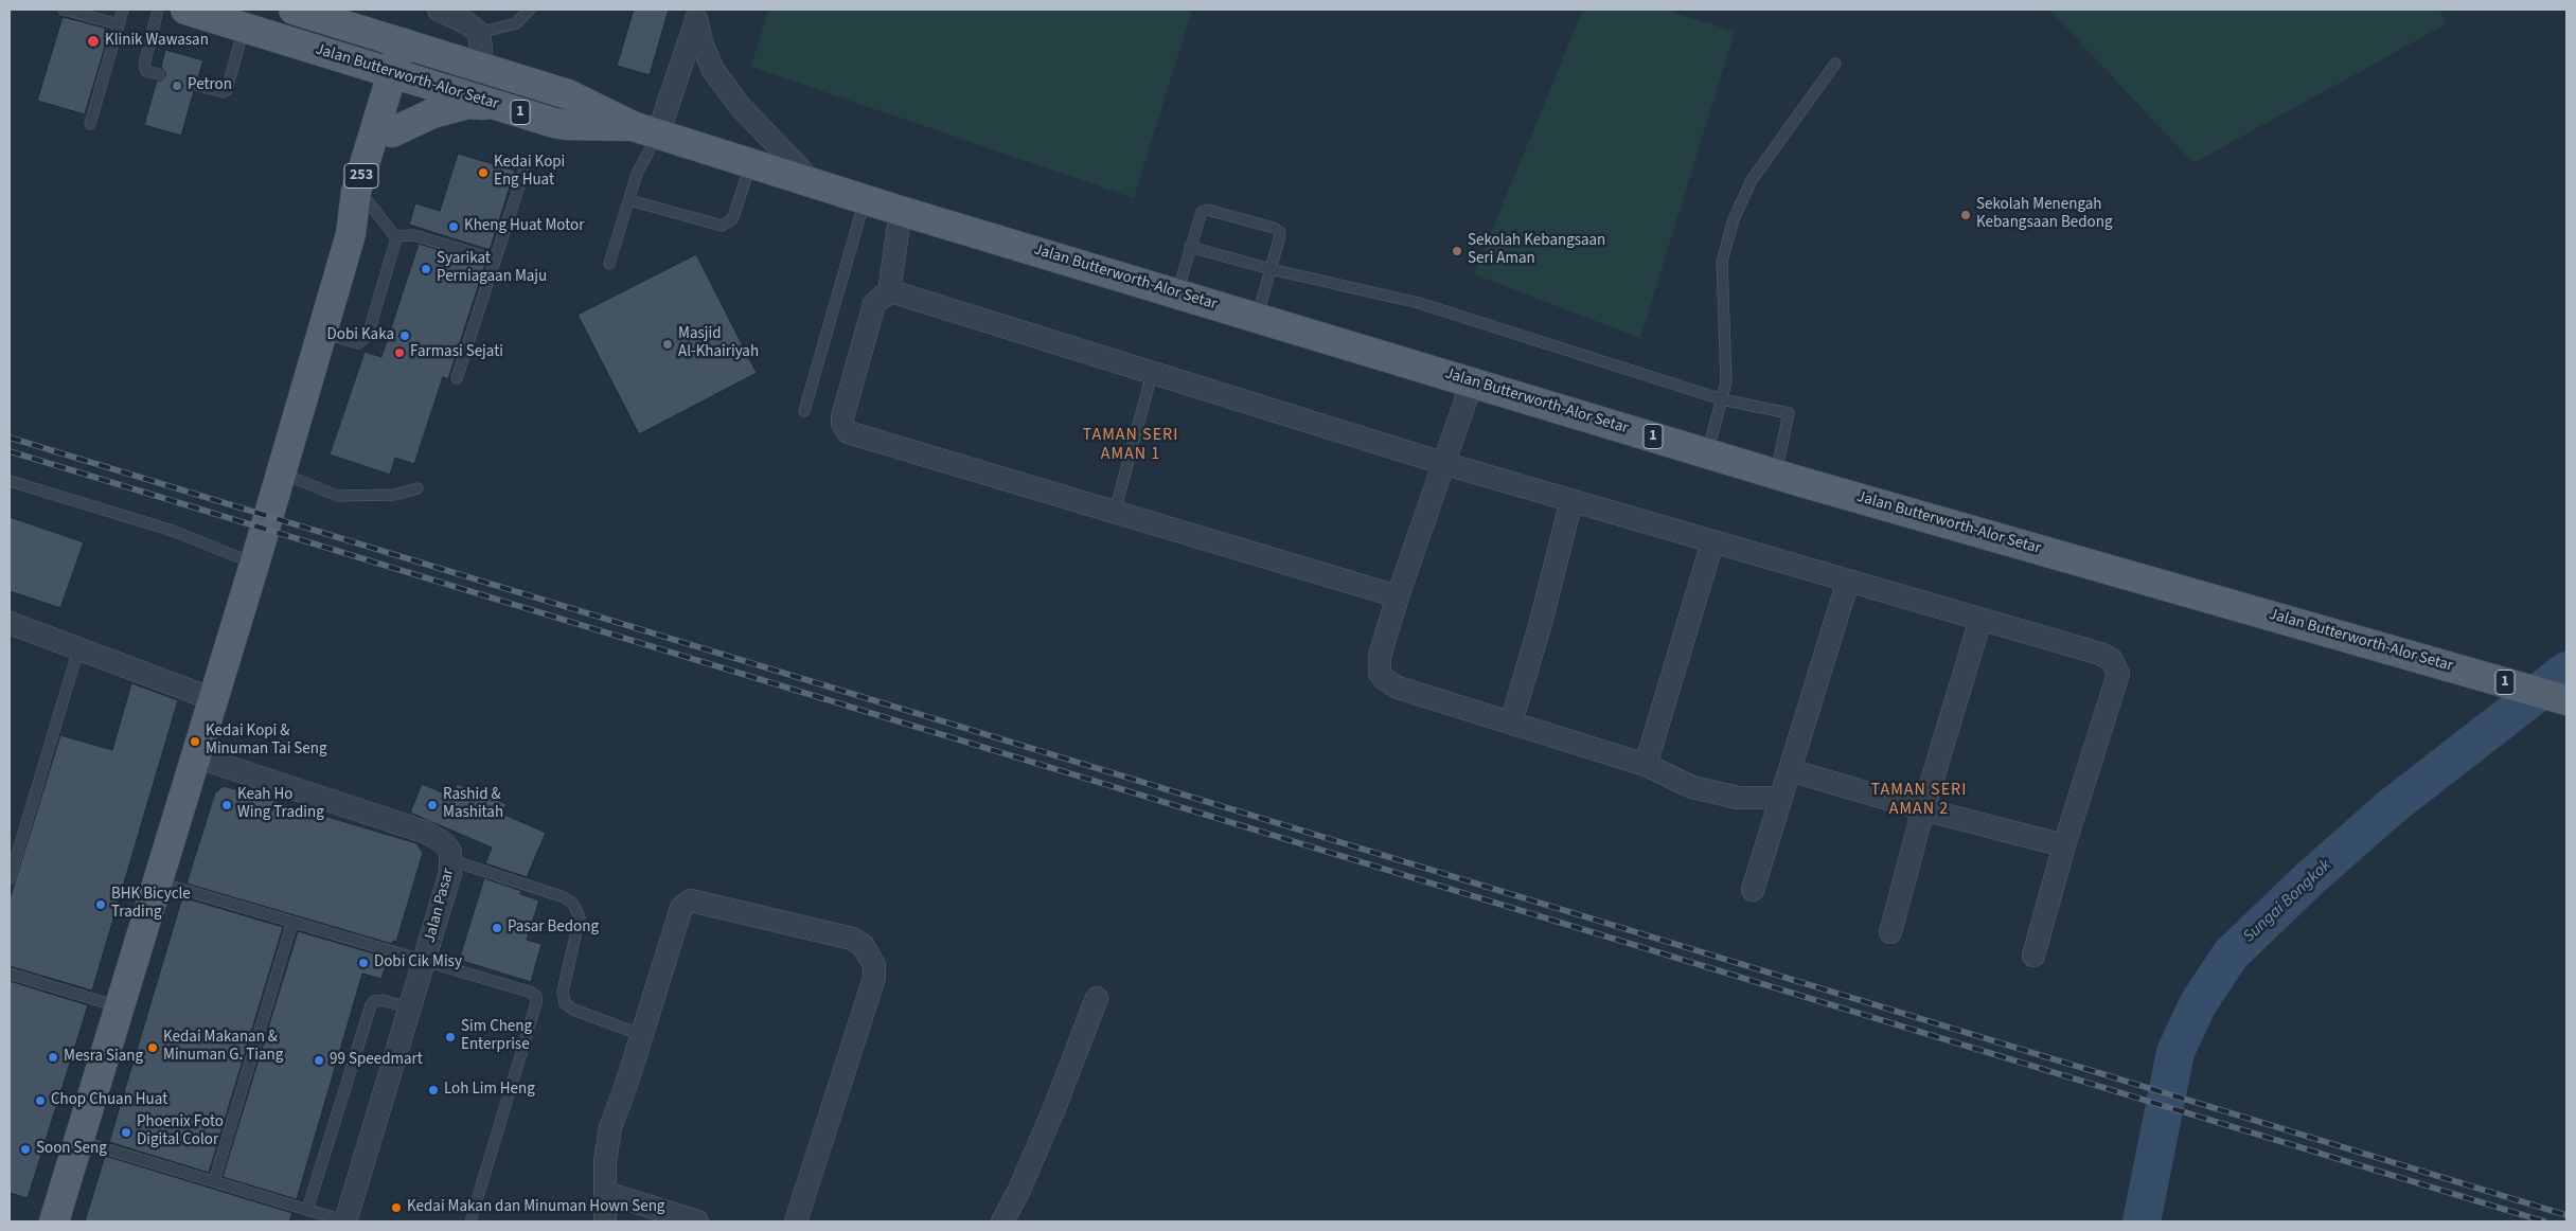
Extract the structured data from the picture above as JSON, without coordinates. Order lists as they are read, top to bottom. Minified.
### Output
{"streets":{"main road":["Jalan Butterworth-Alor Setar","1","253"],"street":["Jalan Pasar"]},"crossings":[["Jalan Butterworth-Alor Setar","253"],["253","Jalan Pasar"]],"districts":["TAMAN SERI AMAN 1","TAMAN SERI AMAN 2"],"water":["Sungai Bongkok"],"places":["Klinik Wawasan","Petron","Kedai Kopi Eng Huat","Sekolah Menengah Kebangsaan Bedong","Kheng Huat Motor","Sekolah Kebangsaan Seri Aman","Syarikat Perniagaan Maju","Dobi Kaka","Masjid Al-Khairiyah","Farmasi Sejati","Kedai Kopi & Minuman Tai Seng","Keah Ho Wing Trading","Rashid & Mashitah","BHK Bicycle Trading","Pasar Bedong","Dobi Cik Misy","Sim Cheng Enterprise","Kedai Makanan & Minuman G. Tiang","Mesra Siang","99 Speedmart","Loh Lim Heng","Chop Chuan Huat","Phoenix Foto Digital Color","Soon Seng","Kedai Makan dan Minuman Hown Seng"]}
